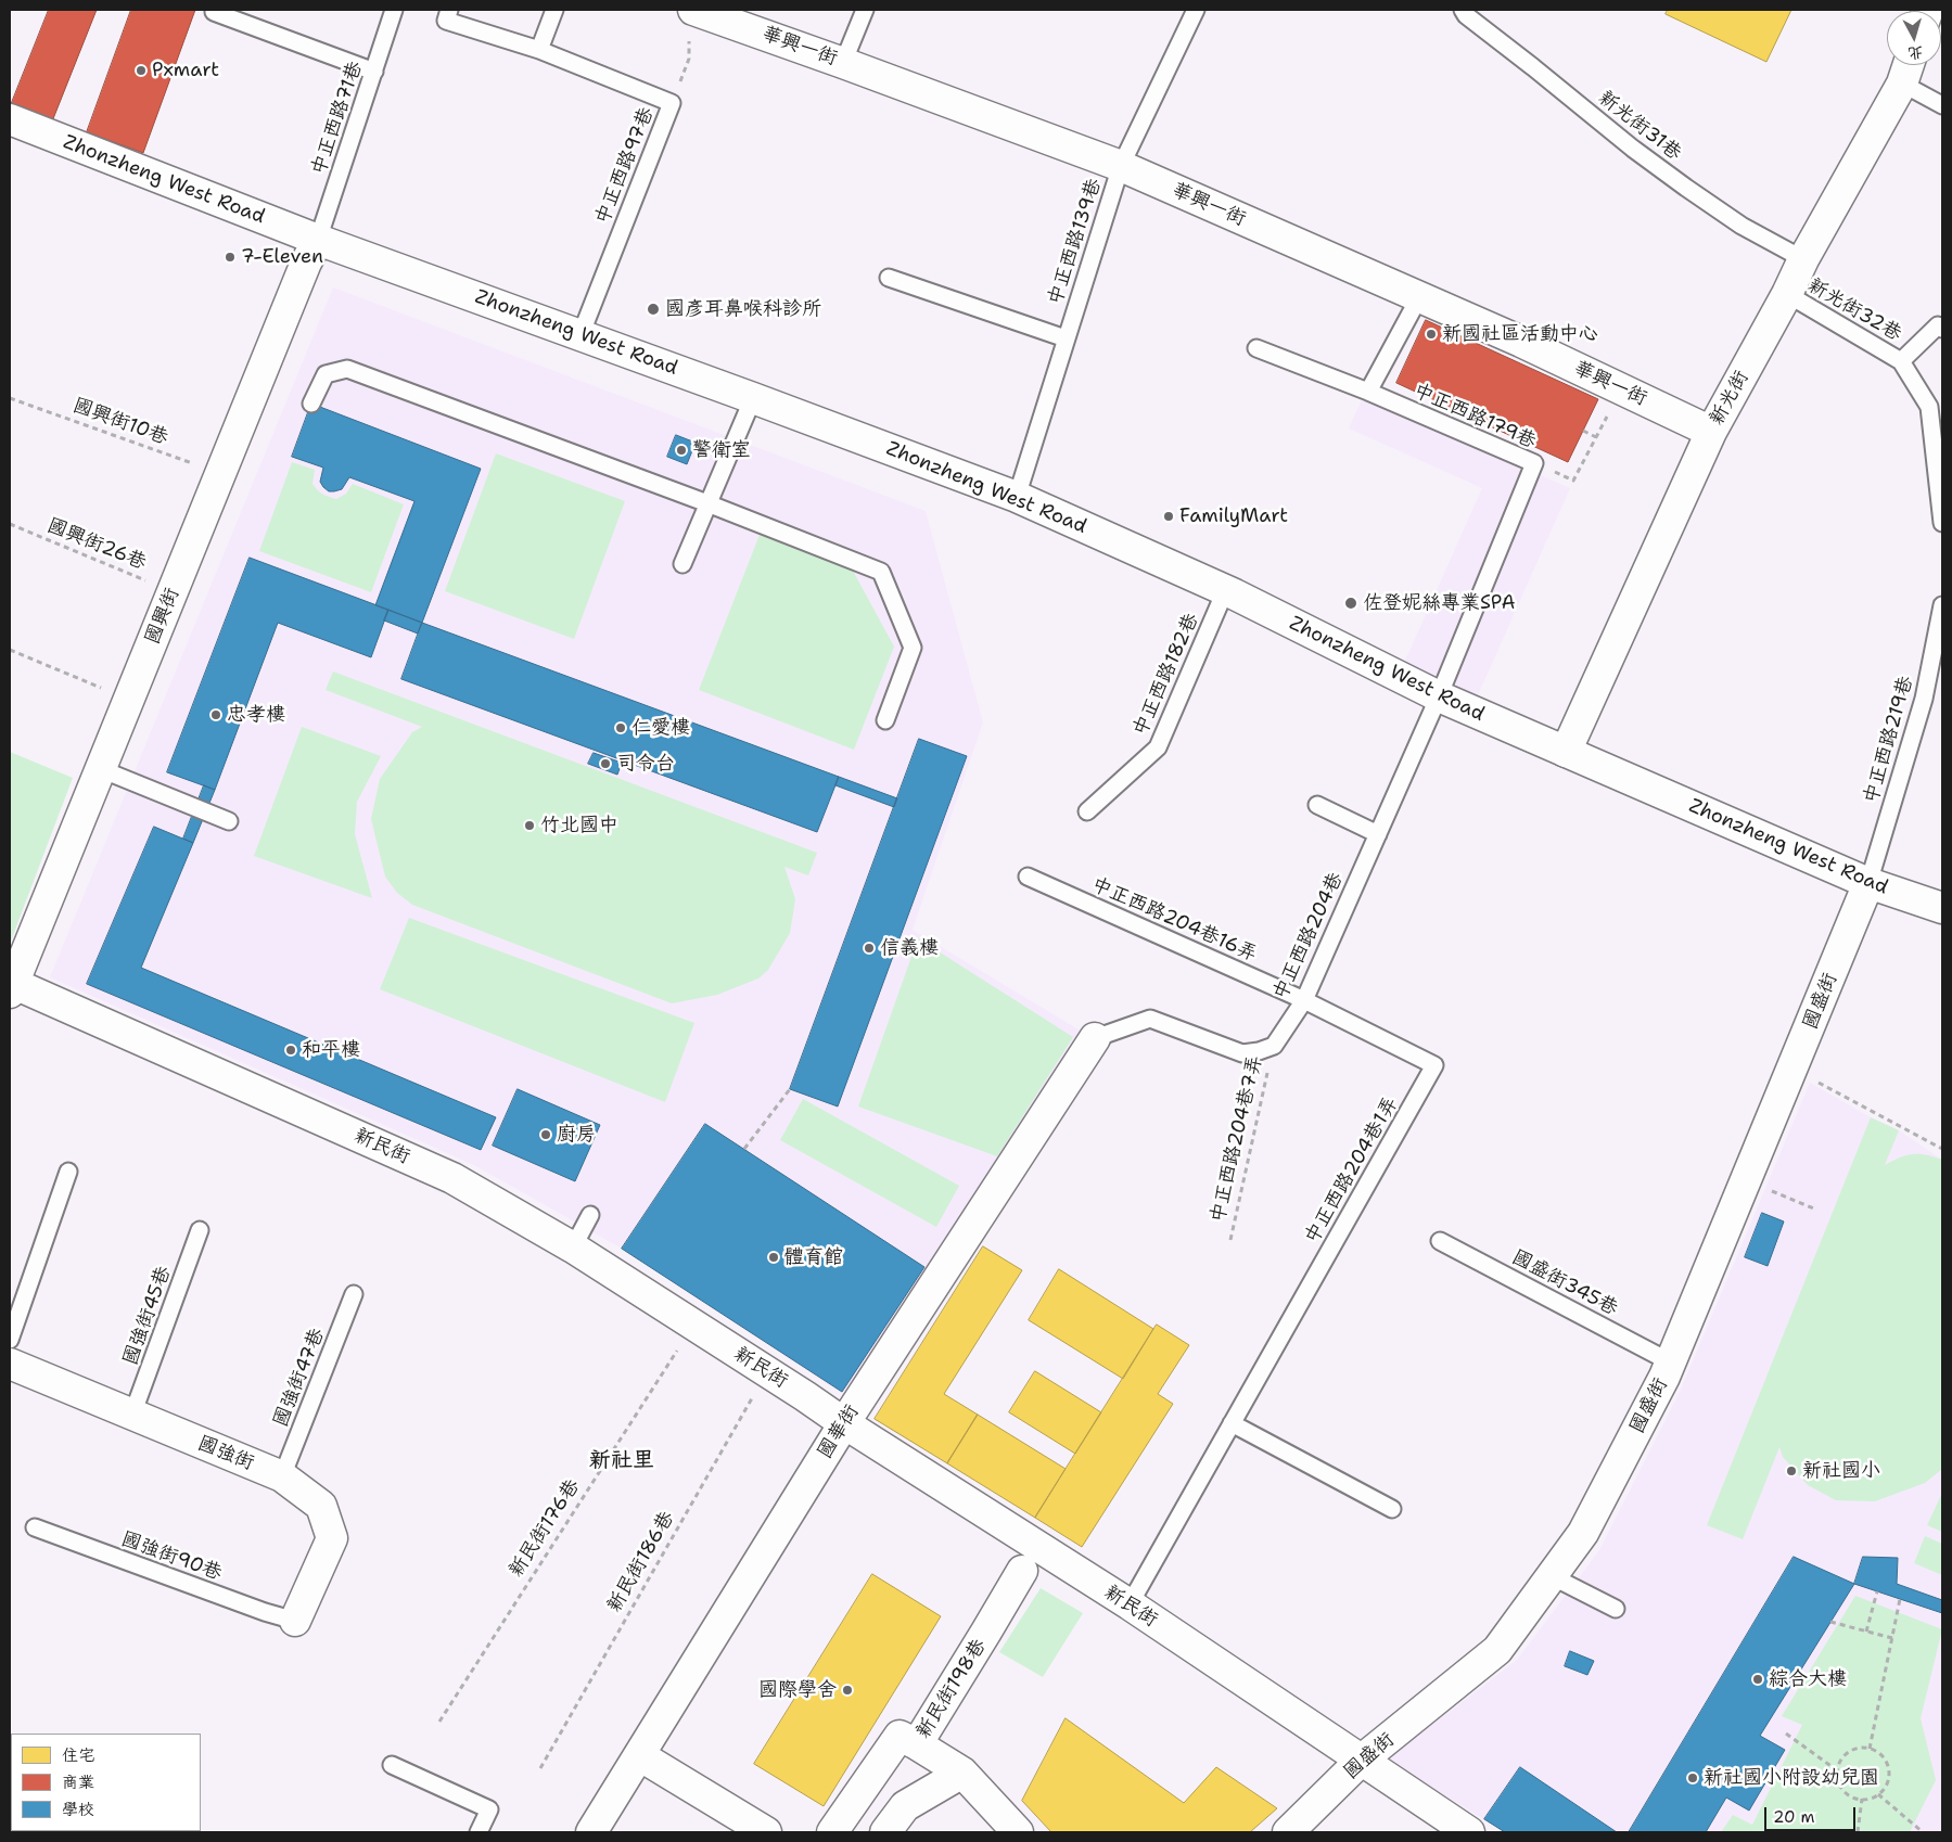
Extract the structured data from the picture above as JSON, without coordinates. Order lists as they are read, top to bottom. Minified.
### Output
{"streets":{"street":["華興一街","Zhonzheng West Road","新光街","國興街","國盛街","新民街","國華街","國強街","新民街198巷"],"lane":["中正西路71巷","新光街31巷","中正西路97巷","中正西路139巷","新光街32巷","中正西路179巷","中正西路182巷","中正西路219巷","中正西路204巷16弄","中正西路204巷","中正西路204巷1弄","國盛街345巷","國強街45巷","國強街47巷","國強街90巷"],"path":["國興街10巷","國興街26巷","中正西路204巷7弄","新民街176巷","新民街186巷"]},"crossings":[["華興一街","中正西路139巷"],["華興一街","新光街"],["中正西路71巷","Zhonzheng West Road"],["中正西路71巷","國興街"],["新光街31巷","新光街"],["中正西路97巷","Zhonzheng West Road"],["Zhonzheng West Road","中正西路139巷"],["Zhonzheng West Road","新光街"],["Zhonzheng West Road","中正西路179巷"],["Zhonzheng West Road","國興街"],["Zhonzheng West Road","中正西路182巷"],["Zhonzheng West Road","中正西路219巷"],["Zhonzheng West Road","中正西路204巷"],["Zhonzheng West Road","國盛街"],["新光街32巷","新光街"],["中正西路179巷","中正西路204巷"],["國興街10巷","國興街"],["國興街26巷","國興街"],["國興街","新民街"],["中正西路219巷","國盛街"],["中正西路204巷16弄","中正西路204巷"],["中正西路204巷16弄","中正西路204巷1弄"],["中正西路204巷","中正西路204巷7弄"],["中正西路204巷","中正西路204巷1弄"],["國盛街","新民街"],["國盛街","國盛街345巷"],["新民街","中正西路204巷1弄"],["新民街","國華街"],["新民街","新民街176巷"],["新民街","新民街186巷"],["國強街45巷","國強街"],["國強街47巷","國強街"],["國強街","國強街90巷"]],"districts":["新社里"],"places":["Pxmart","7-Eleven","國彥耳鼻喉科診所","新國社區活動中心","警衛室","FamilyMart","佐登妮絲專業SPA","忠孝樓","仁愛樓","司令台","竹北國中","信義樓","和平樓","廚房","體育館","新社國小","綜合大樓","國際學舍","新社國小附設幼兒園"],"legend":["住宅","商業","學校"],"scale_bar":"20 m","north":"bottom"}
